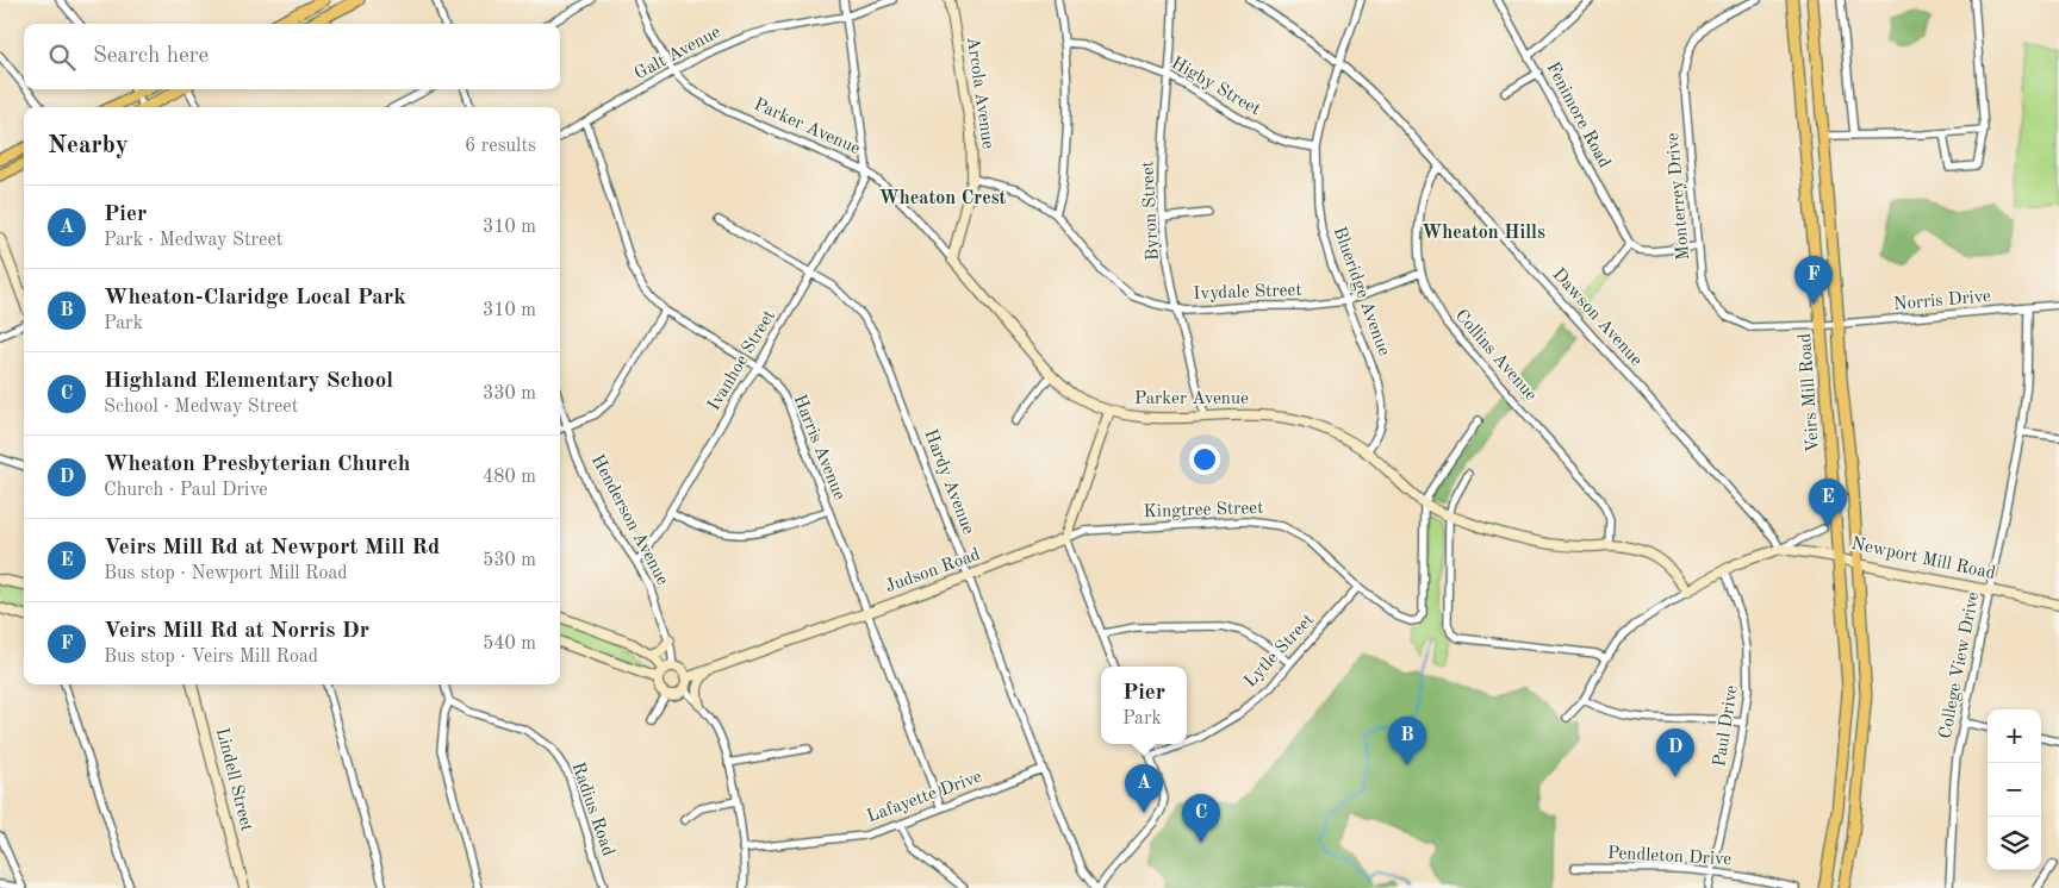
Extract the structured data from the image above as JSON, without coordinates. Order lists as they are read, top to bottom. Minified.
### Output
{"streets":{"main road":["Veirs Mill Road"],"street":["Galt Avenue","Higby Street","Arcola Avenue","Fenimore Road","Parker Avenue","Monterrey Drive","Byron Street","Blueridge Avenue","Ivydale Street","Norris Drive","Dawson Avenue","Collins Avenue","Ivanhoe Street","Harris Avenue","Hardy Avenue","Kingtree Street","Henderson Avenue","Newport Mill Road","Judson Road","Lytle Street","College View Drive","Paul Drive","Lindell Street","Lafayette Drive","Radius Road","Pendleton Drive"]},"crossings":[["Galt Avenue","Parker Avenue"],["Galt Avenue","Harris Avenue"],["Higby Street","Byron Street"],["Higby Street","Blueridge Avenue"],["Arcola Avenue","Parker Avenue"],["Arcola Avenue","Ivydale Street"],["Parker Avenue","Byron Street"],["Parker Avenue","Blueridge Avenue"],["Parker Avenue","Collins Avenue"],["Parker Avenue","Ivanhoe Street"],["Parker Avenue","Kingtree Street"],["Parker Avenue","Newport Mill Road"],["Monterrey Drive","Norris Drive"],["Monterrey Drive","Veirs Mill Road"],["Byron Street","Ivydale Street"],["Blueridge Avenue","Ivydale Street"],["Blueridge Avenue","Dawson Avenue"],["Ivydale Street","Collins Avenue"],["Norris Drive","Veirs Mill Road"],["Norris Drive","College View Drive"],["Dawson Avenue","Collins Avenue"],["Dawson Avenue","Newport Mill Road"],["Ivanhoe Street","Harris Avenue"],["Ivanhoe Street","Hardy Avenue"],["Ivanhoe Street","Henderson Avenue"],["Veirs Mill Road","Newport Mill Road"],["Harris Avenue","Judson Road"],["Harris Avenue","Lafayette Drive"],["Hardy Avenue","Judson Road"],["Hardy Avenue","Lafayette Drive"],["Kingtree Street","Judson Road"],["Kingtree Street","Lytle Street"],["Henderson Avenue","Judson Road"],["Newport Mill Road","College View Drive"],["Newport Mill Road","Paul Drive"],["Paul Drive","Pendleton Drive"]],"districts":["Wheaton Crest","Wheaton Hills"],"page":{"search":"Search here","heading":["Nearby","6 results"],"list":[{"mark":"A","name":"Pier","note":"Park · Medway Street","value":"310 m"},{"mark":"B","name":"Wheaton-Claridge Local Park","note":"Park","value":"310 m"},{"mark":"C","name":"Highland Elementary School","note":"School · Medway Street","value":"330 m"},{"mark":"D","name":"Wheaton Presbyterian Church","note":"Church · Paul Drive","value":"480 m"},{"mark":"E","name":"Veirs Mill Rd at Newport Mill Rd","note":"Bus stop · Newport Mill Road","value":"530 m"},{"mark":"F","name":"Veirs Mill Rd at Norris Dr","note":"Bus stop · Veirs Mill Road","value":"540 m"}],"pins":["F","E","B","D","A","C"],"popup":["Pier","Park"],"map_buttons":["+","−"]}}
